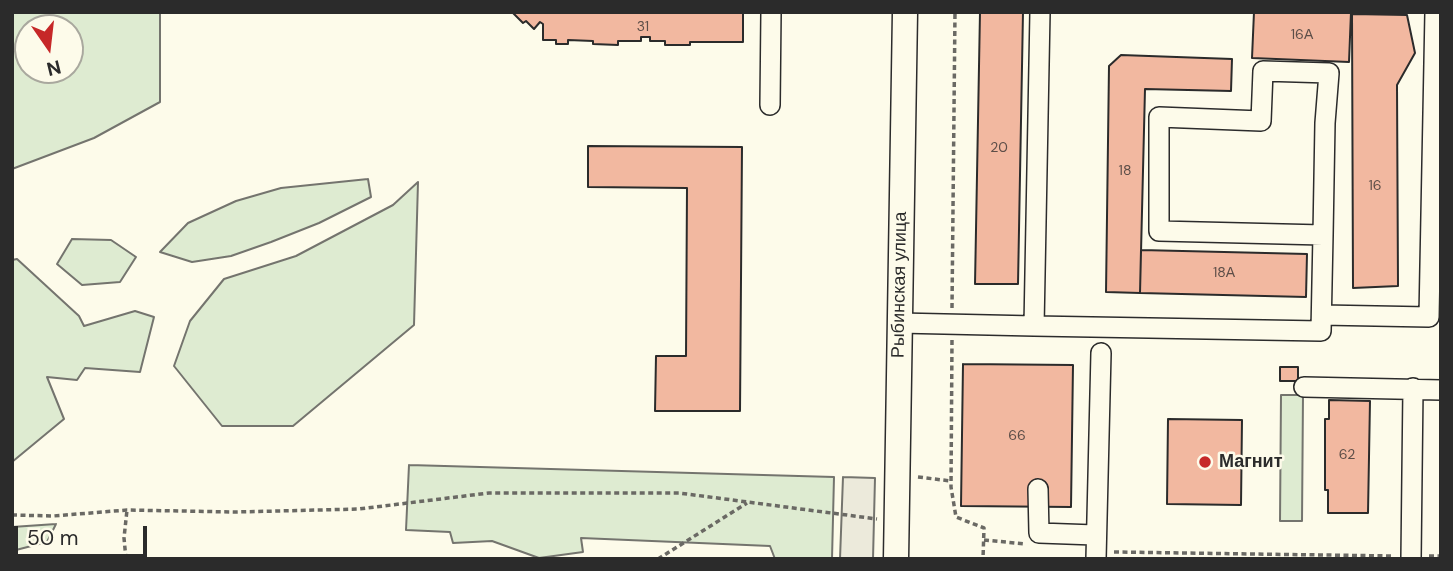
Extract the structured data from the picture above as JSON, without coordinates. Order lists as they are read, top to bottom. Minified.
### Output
{"streets":{"main road":["Рыбинская улица"]},"places":["Магнит"],"house_numbers":["31","16А","20","18","16","18А","66","62"],"scale_bar":"50 m","north":"bottom"}
